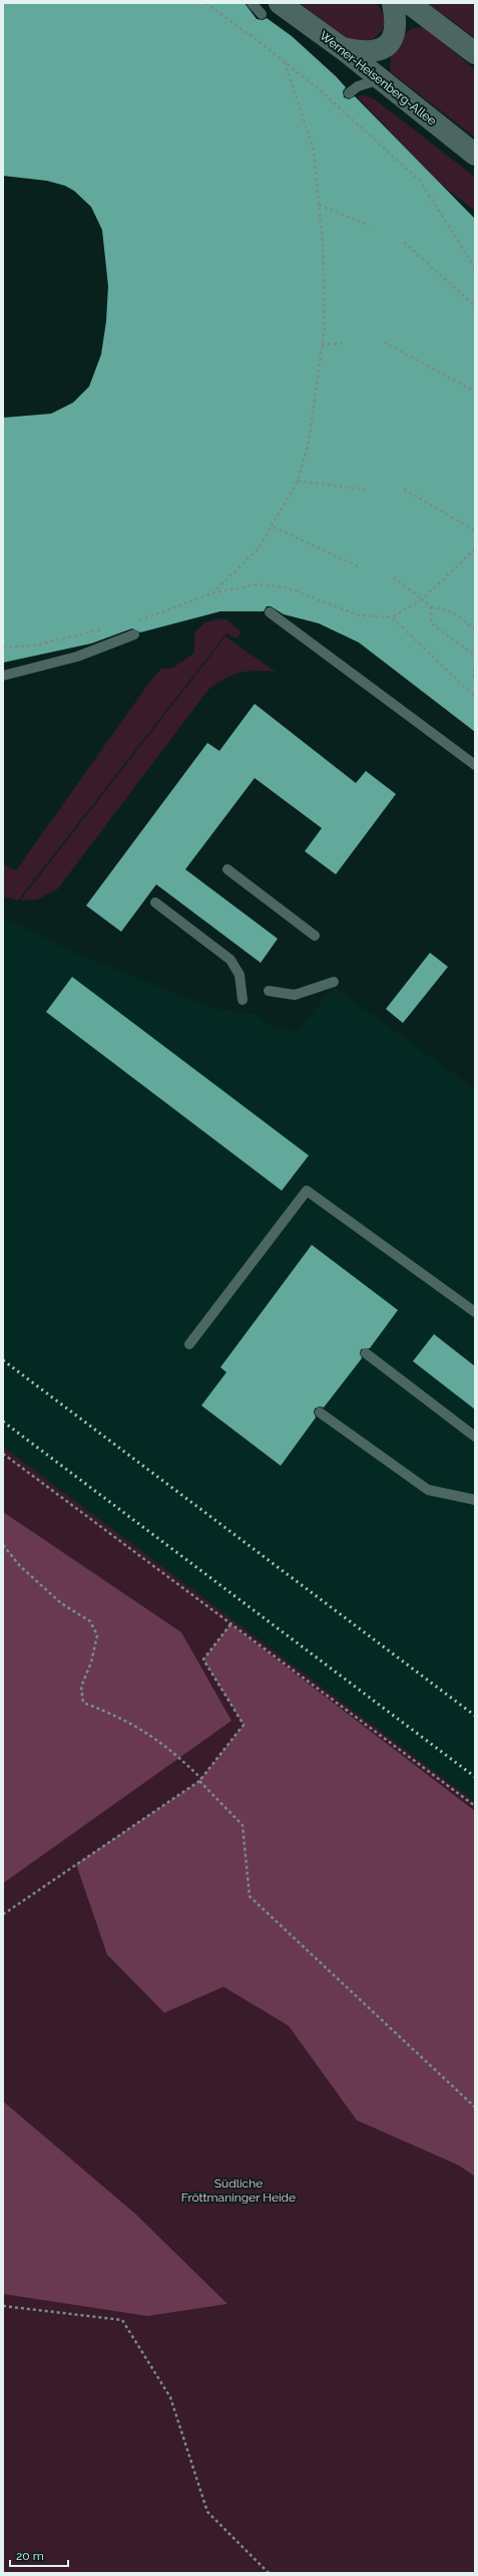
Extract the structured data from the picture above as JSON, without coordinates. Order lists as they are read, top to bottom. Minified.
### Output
{"streets":{"street":["Werner-Heisenberg-Allee"]},"parks":["Südliche Fröttmaninger Heide"],"scale_bar":"20 m"}
